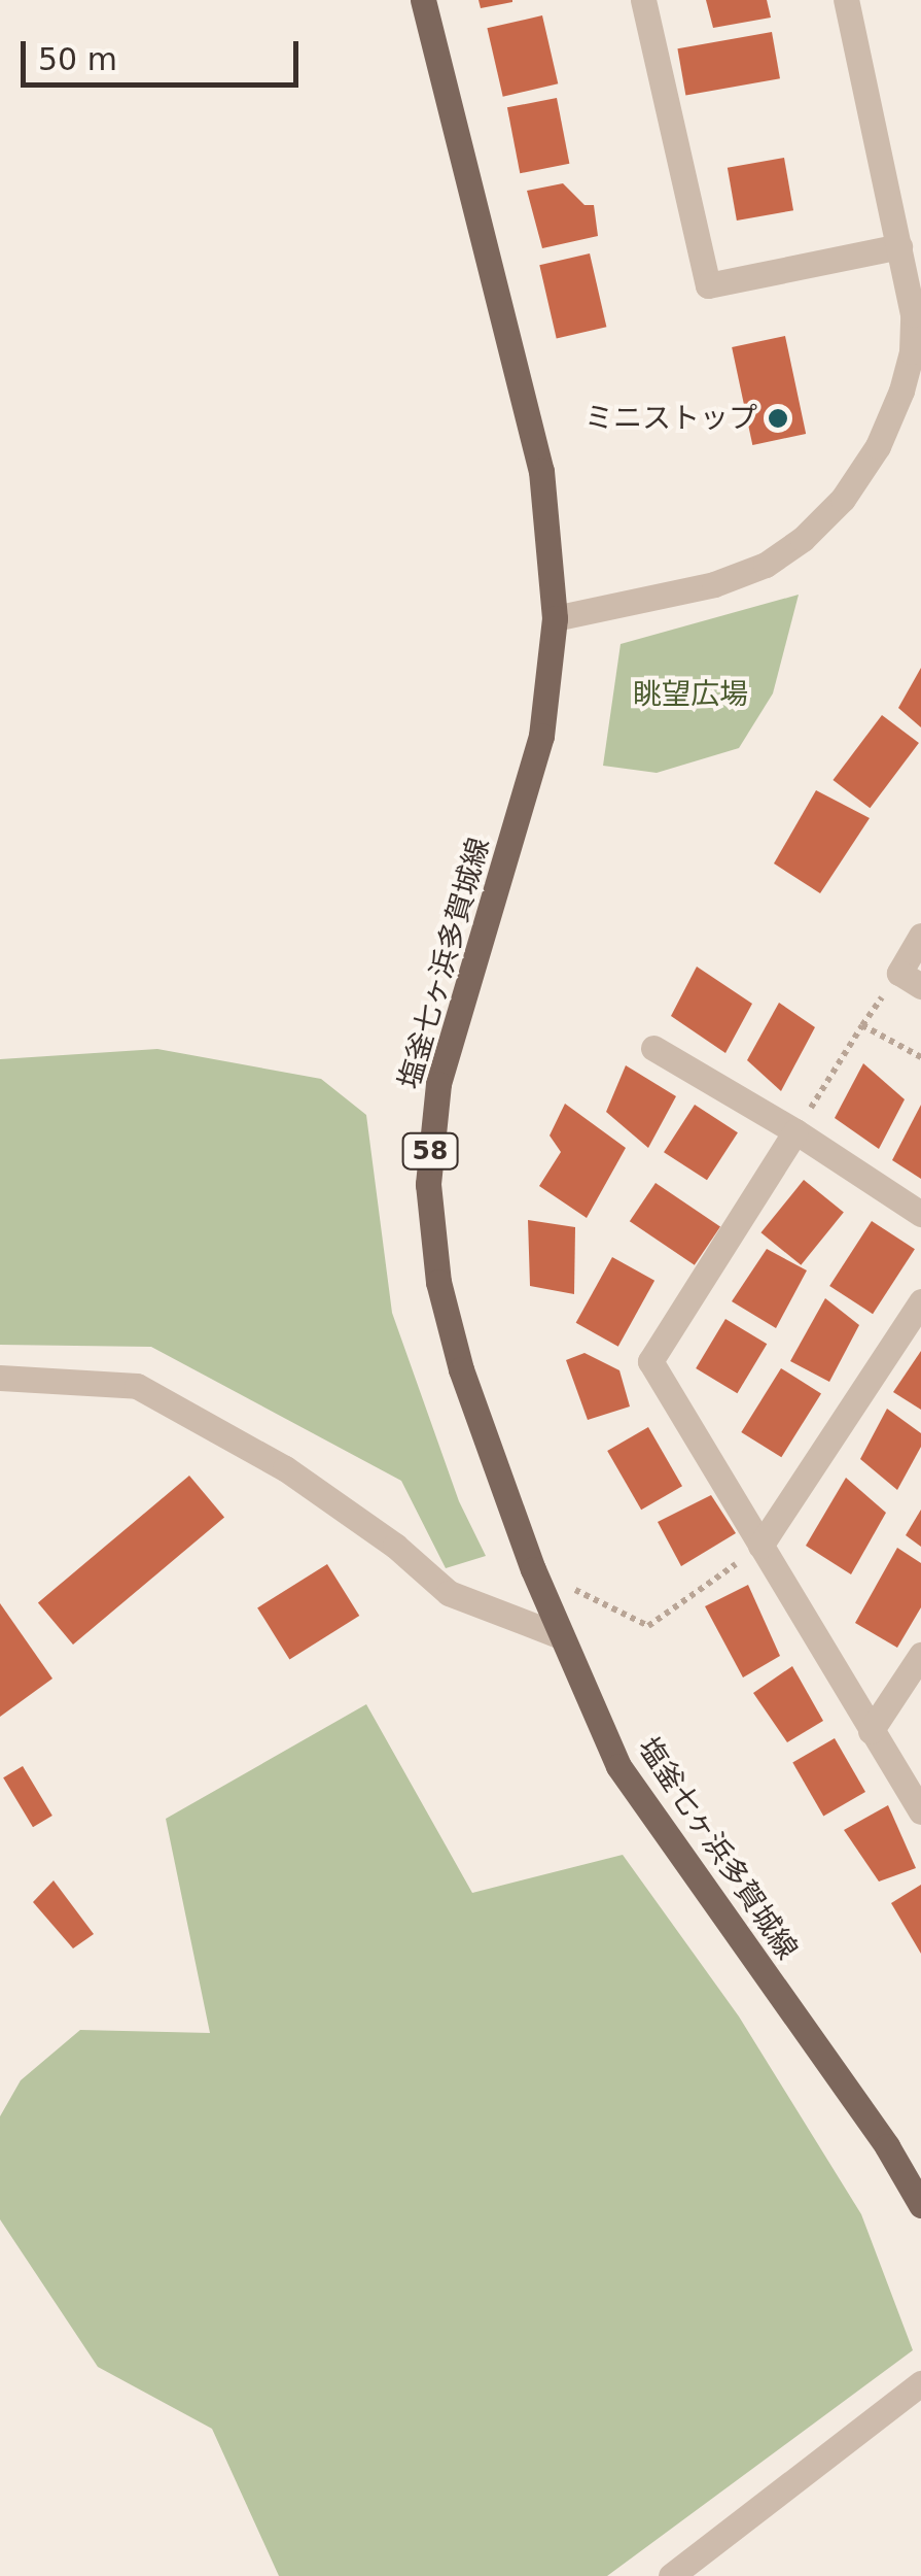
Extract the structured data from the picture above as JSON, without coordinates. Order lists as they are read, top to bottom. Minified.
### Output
{"streets":{"main road":["塩釜七ヶ浜多賀城線","58"]},"parks":["眺望広場"],"places":["ミニストップ"],"scale_bar":"50 m"}
